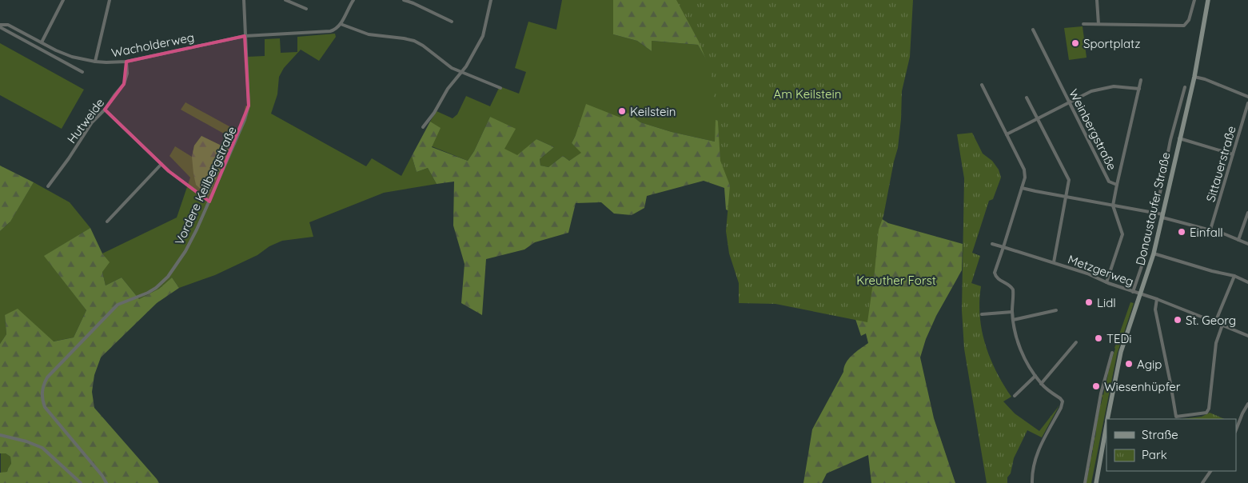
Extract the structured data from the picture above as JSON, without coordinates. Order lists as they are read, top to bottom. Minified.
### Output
{"streets":{"main road":["Donaustaufer Straße"],"street":["Wacholderweg","Hutweide","Weinbergstraße","Sittauerstraße","Vordere Keilbergstraße","Metzgerweg"]},"crossings":[["Wacholderweg","Hutweide"],["Wacholderweg","Vordere Keilbergstraße"],["Weinbergstraße","Metzgerweg"],["Donaustaufer Straße","Metzgerweg"]],"parks":["Am Keilstein","Kreuther Forst"],"places":["Sportplatz","Keilstein","Einfall","Lidl","St. Georg","TEDi","Agip","Wiesenhüpfer"],"legend":["Straße","Park"]}
